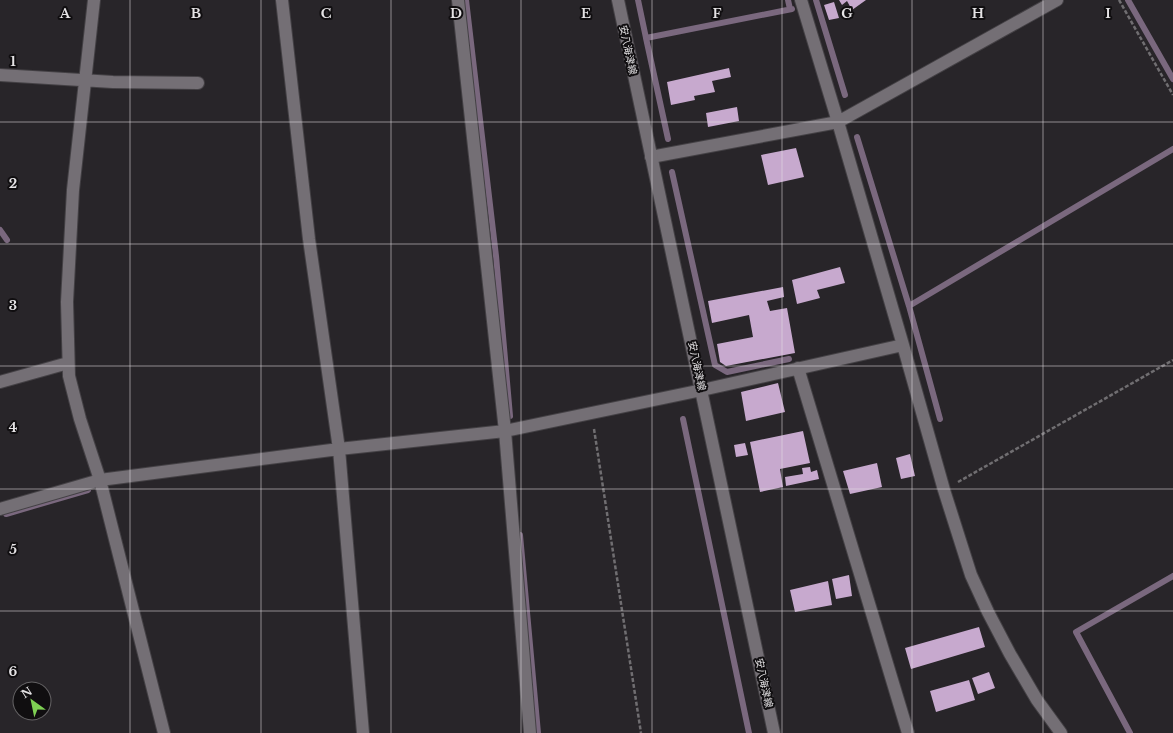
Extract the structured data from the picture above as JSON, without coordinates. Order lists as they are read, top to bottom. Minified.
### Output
{"streets":{"street":["安八海津線"]},"north":"top left","grid":{"columns":["A","B","C","D","E","F","G","H","I"],"rows":["1","2","3","4","5","6"]}}
